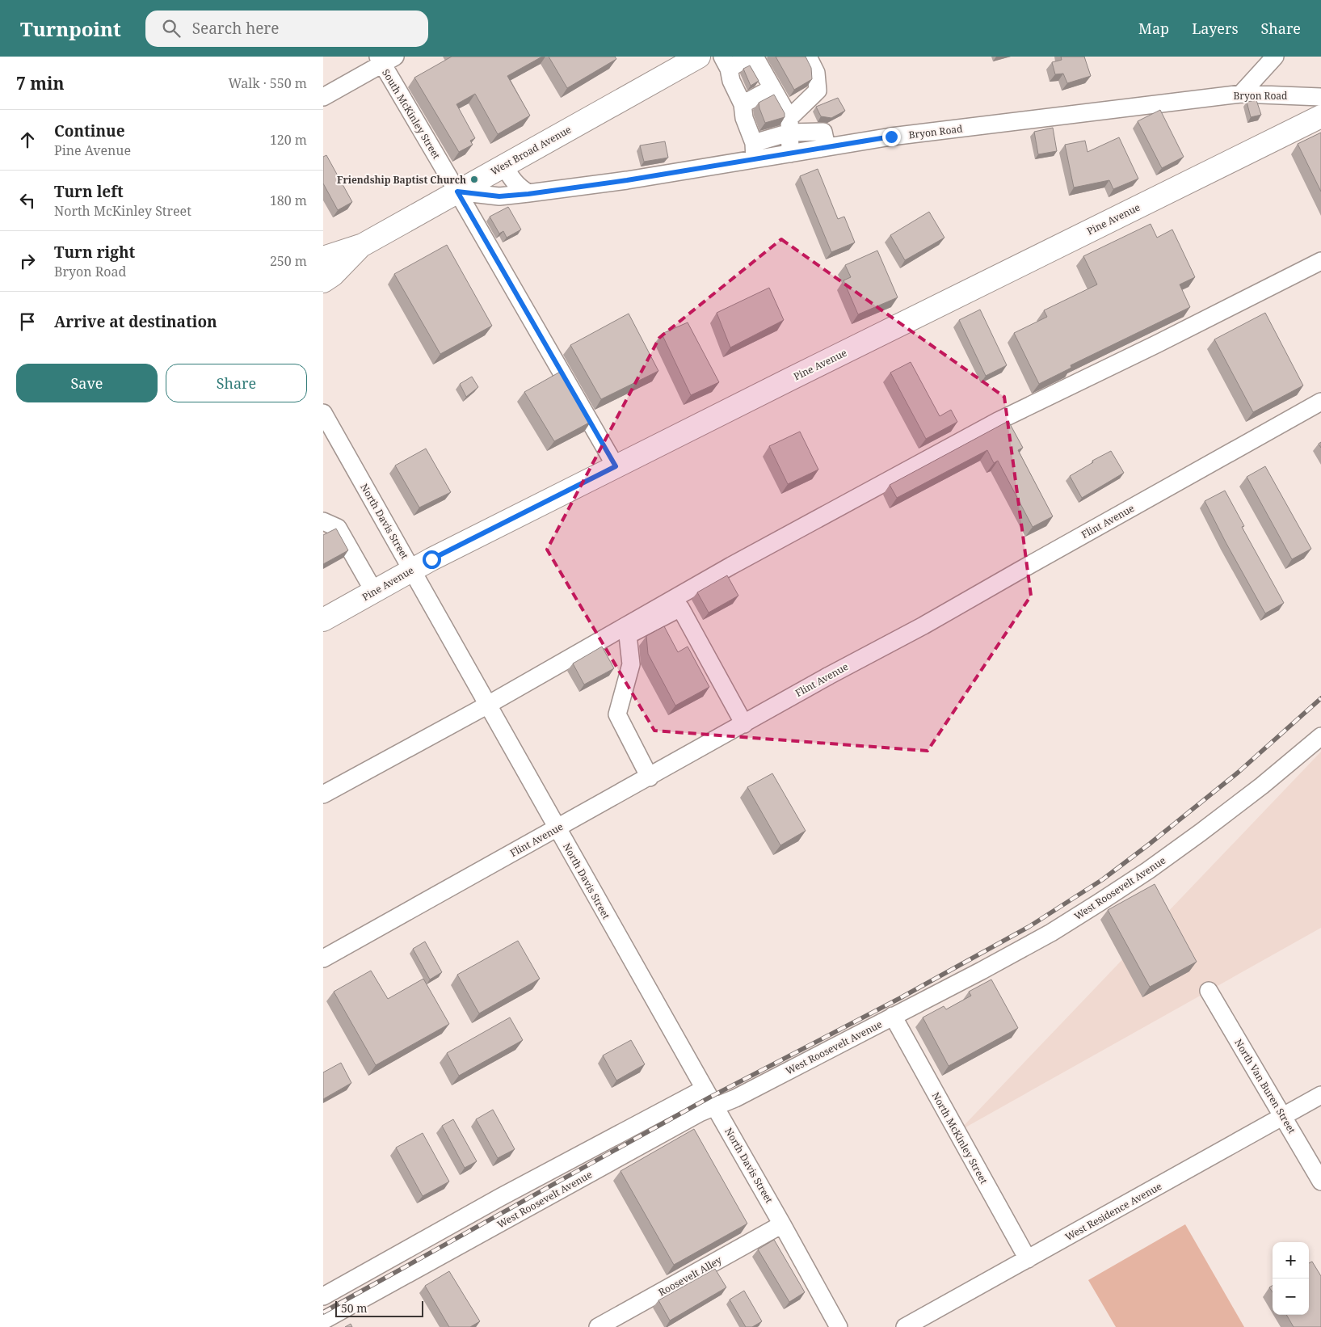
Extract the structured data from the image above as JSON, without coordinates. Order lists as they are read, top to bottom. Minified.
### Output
{"streets":{"main road":["West Broad Avenue","Pine Avenue"],"street":["Bryon Road","South McKinley Street","North Davis Street","Flint Avenue","West Roosevelt Avenue","North Van Buren Street","North McKinley Street","West Residence Avenue","Roosevelt Alley"]},"crossings":[["Bryon Road","South McKinley Street"],["Bryon Road","West Broad Avenue"],["South McKinley Street","West Broad Avenue"],["Pine Avenue","North Davis Street"],["North Davis Street","Flint Avenue"],["North Davis Street","West Roosevelt Avenue"],["North Davis Street","Roosevelt Alley"],["West Roosevelt Avenue","North McKinley Street"],["North Van Buren Street","West Residence Avenue"],["North McKinley Street","West Residence Avenue"]],"places":["Friendship Baptist Church"],"scale_bar":"50 m","page":{"header":"Turnpoint","search":"Search here","nav":["Map","Layers","Share"],"heading":["7 min","Walk · 550 m"],"list":[["Continue","Pine Avenue","120 m"],["Turn left","North McKinley Street","180 m"],["Turn right","Bryon Road","250 m"],"Arrive at destination"],"buttons":["Save","Share"],"map_buttons":["+","−"],"scale":"50 m"}}
